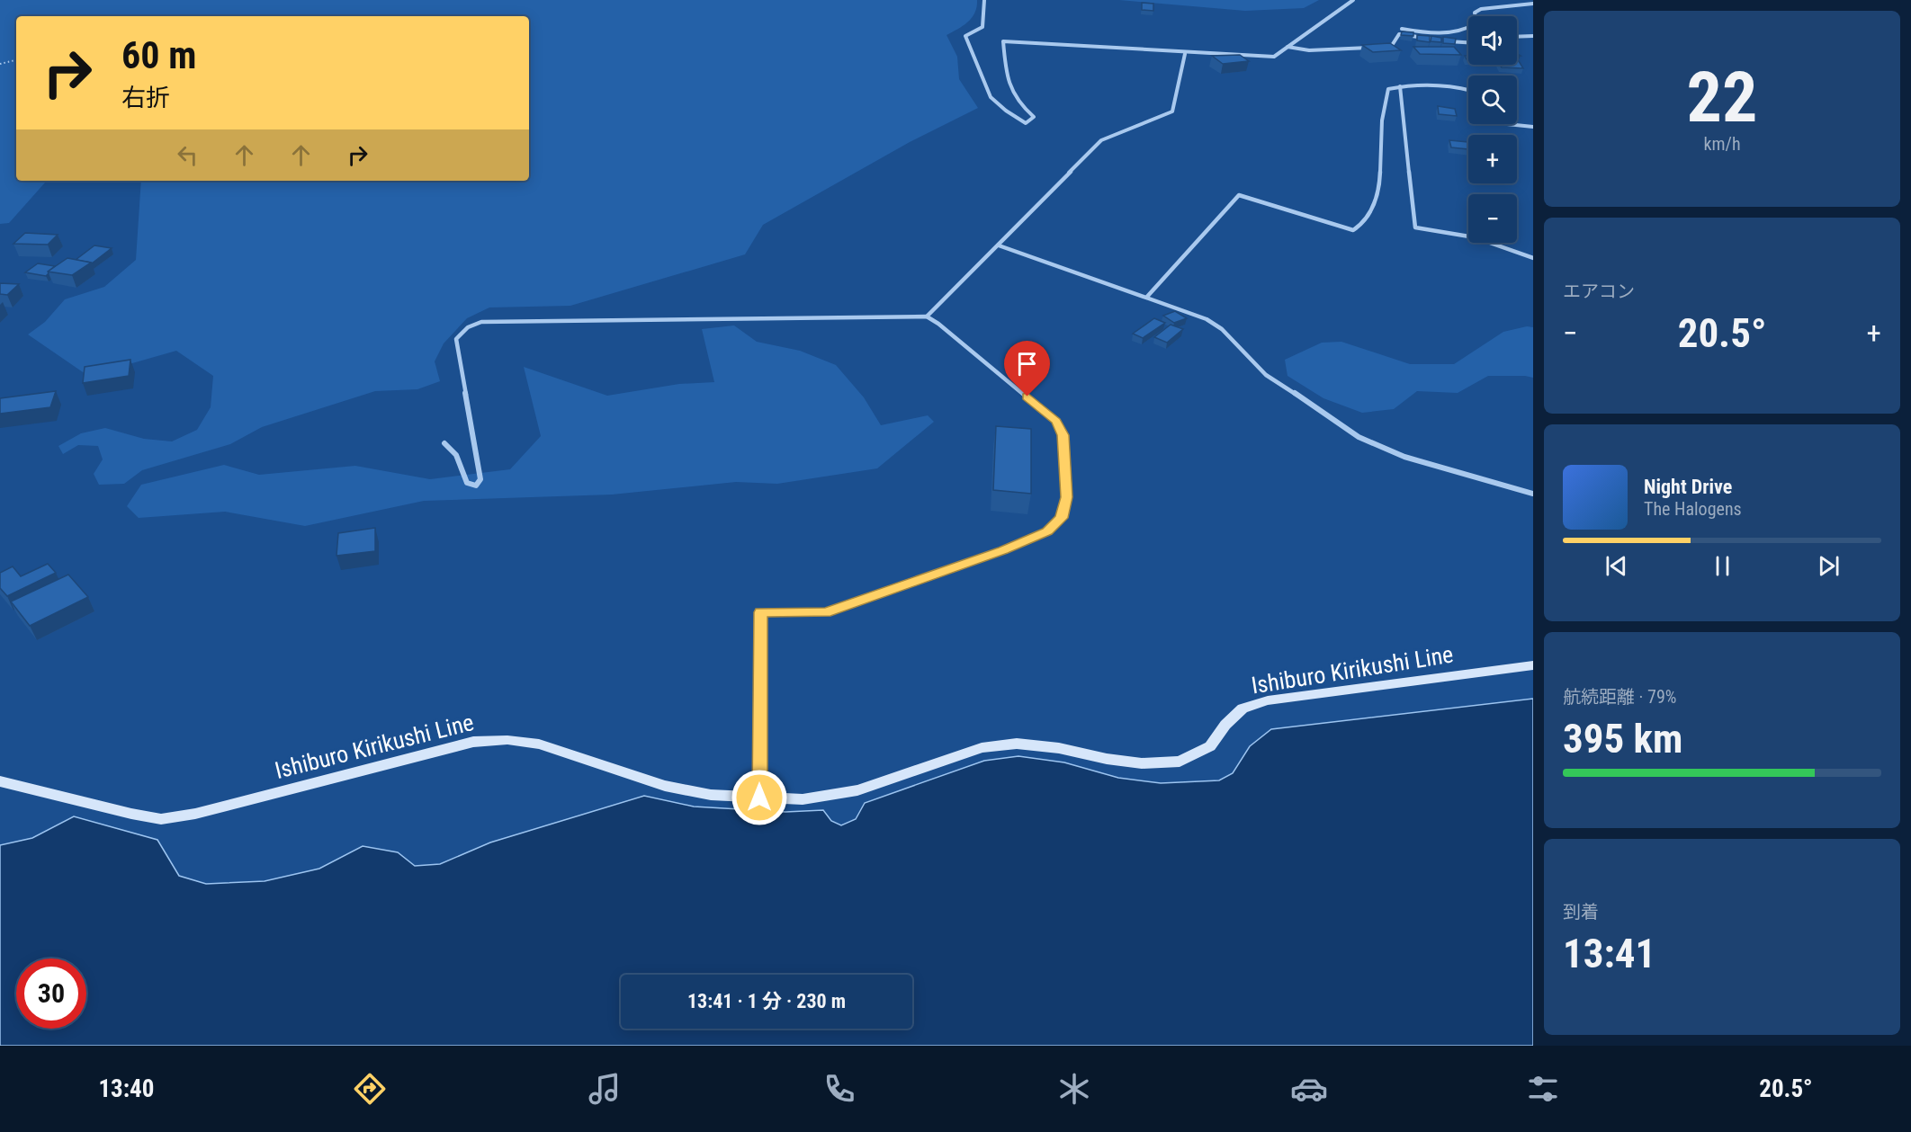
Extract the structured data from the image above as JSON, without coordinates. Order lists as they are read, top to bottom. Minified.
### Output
{"streets":{"main road":["Ishiburo Kirikushi Line"]},"page":{"tile":[["22","km/h"],"エアコン",["航続距離 · 79%","395 km"],["到着","13:41"]],"map_buttons":["+","−"],"turn":["60 m","右折"],"heat":["−","20.5°","+"],"song":["Night Drive","The Halogens"],"limit":"30","trip":"13:41 · 1 分 · 230 m","tabs":["13:40","20.5°"]}}
